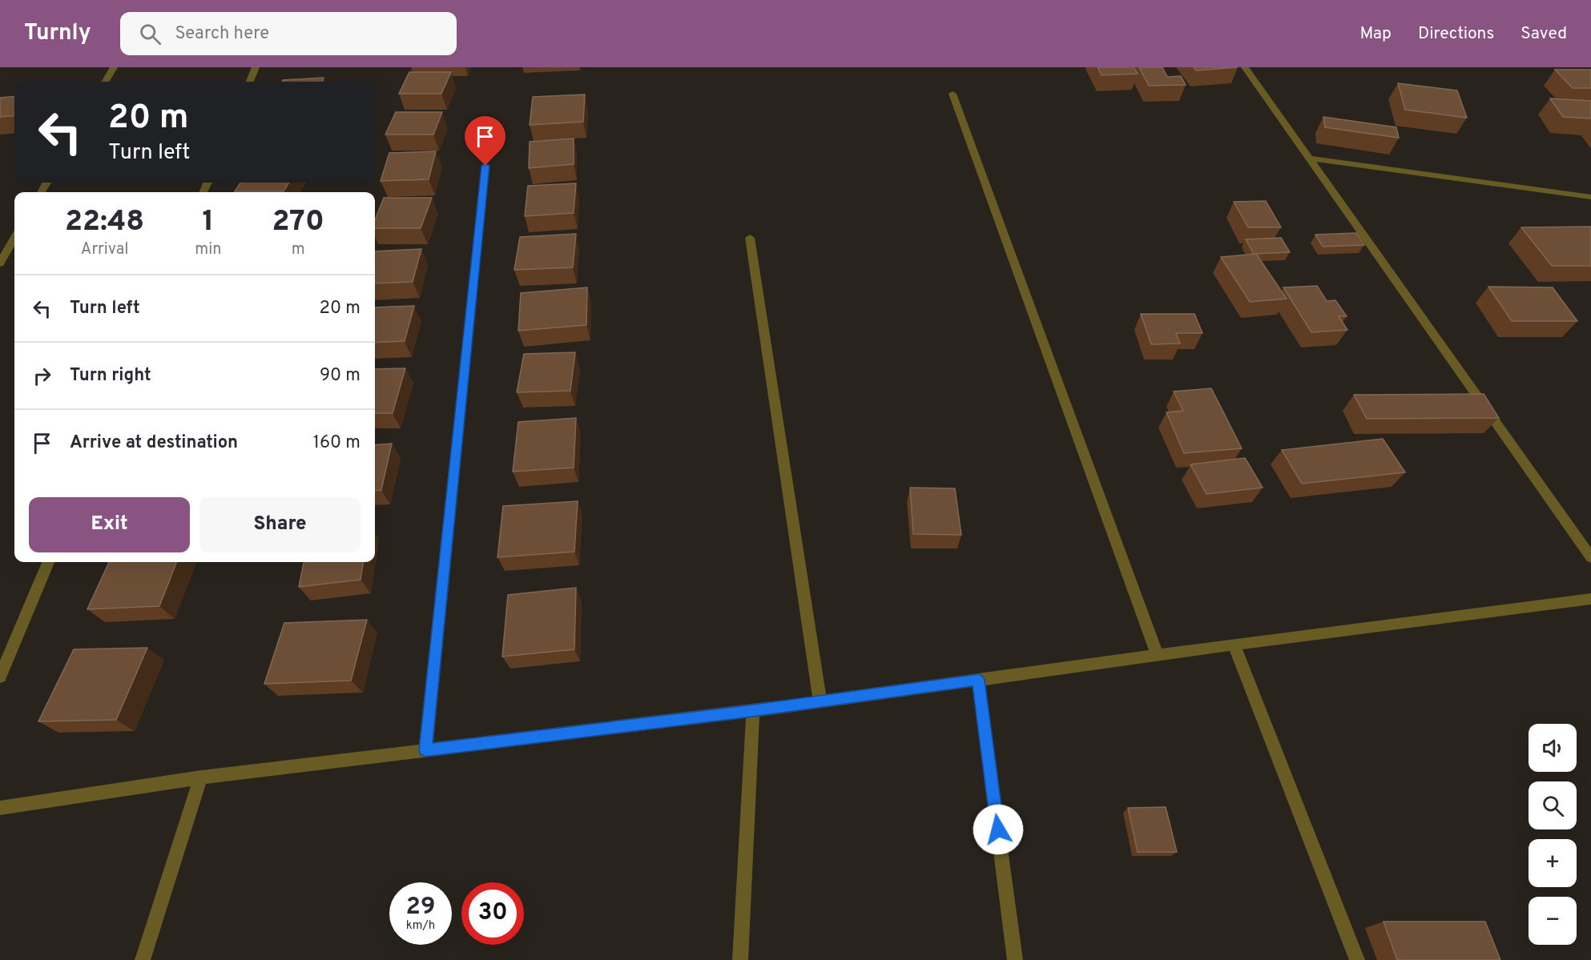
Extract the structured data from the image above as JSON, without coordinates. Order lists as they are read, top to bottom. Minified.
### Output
{"page":{"header":"Turnly","search":"Search here","nav":["Map","Directions","Saved"],"turn":["20 m","Turn left"],"eta":["22:48","Arrival","1","min","270","m"],"list":[{"name":"Turn left","value":"20 m"},{"name":"Turn right","value":"90 m"},{"name":"Arrive at destination","value":"160 m"}],"buttons":["Exit","Share"],"map_buttons":["+","−"],"speed":"29 km/h","limit":"30"}}
